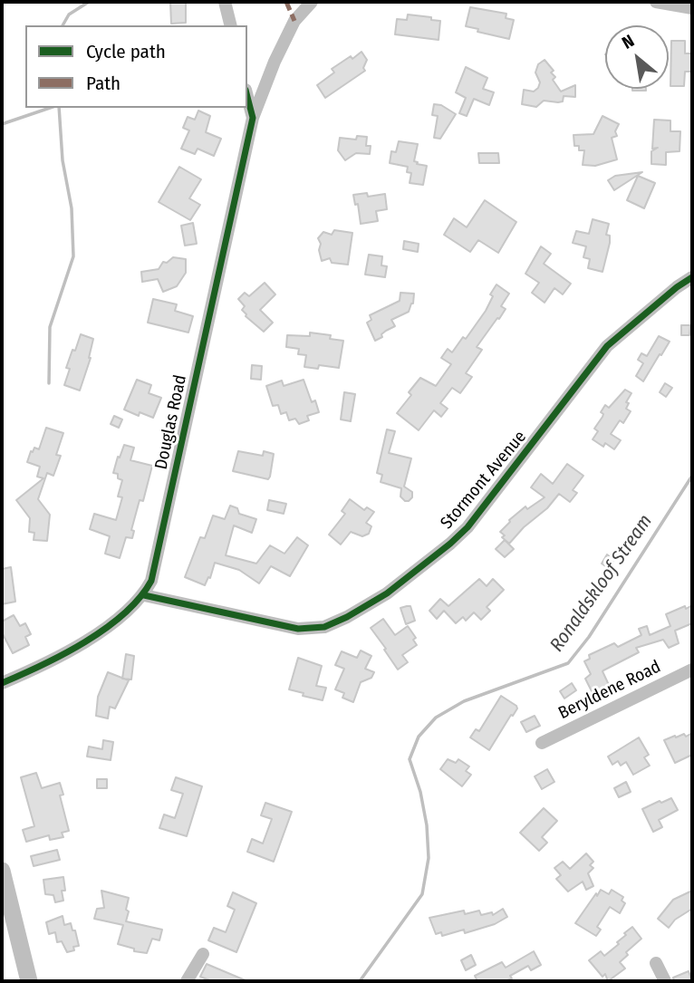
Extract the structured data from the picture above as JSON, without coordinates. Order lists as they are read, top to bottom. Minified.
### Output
{"streets":{"street":["Douglas Road","Stormont Avenue","Beryldene Road"]},"crossings":[["Douglas Road","Stormont Avenue"]],"water":["Ronaldskloof Stream"],"legend":["Cycle path","Path"],"north":"top left"}
